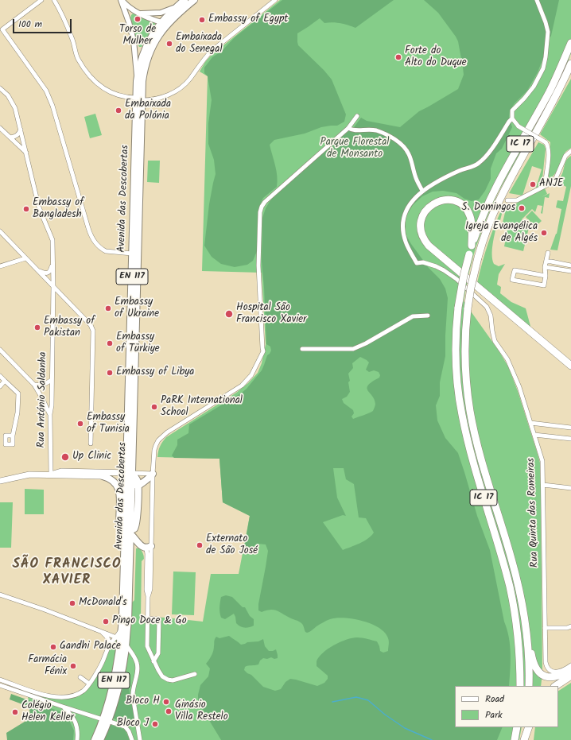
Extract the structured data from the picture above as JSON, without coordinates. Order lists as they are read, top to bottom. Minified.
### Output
{"streets":{"highway":["IC 17"],"main road":["Avenida das Descobertas","EN 117"],"street":["Rua António Saldanha","Rua Quinta das Romeiras"]},"crossings":[["Avenida das Descobertas","EN 117"]],"districts":["SÃO FRANCISCO XAVIER"],"parks":["Parque Florestal de Monsanto"],"places":["Torso de Mulher","Embassy of Egypt","Embaixada do Senegal","Forte do Alto do Duque","Embaixada da Polónia","ANJE","S. Domingos","Embassy of Bangladesh","Igreja Evangélica de Algés","Embassy of Ukraine","Hospital São Francisco Xavier","Embassy of Pakistan","Embassy of Türkiye","Embassy of Libya","PaRK International School","Embassy of Tunisia","Up Clinic","Externato de São José","McDonald's","Pingo Doce & Go","Gandhi Palace","Farmácia Fénix","Bloco H","Ginásio Villa Restelo","Colégio Helen Keller","Bloco J"],"legend":["Road","Park"],"scale_bar":"100 m"}
